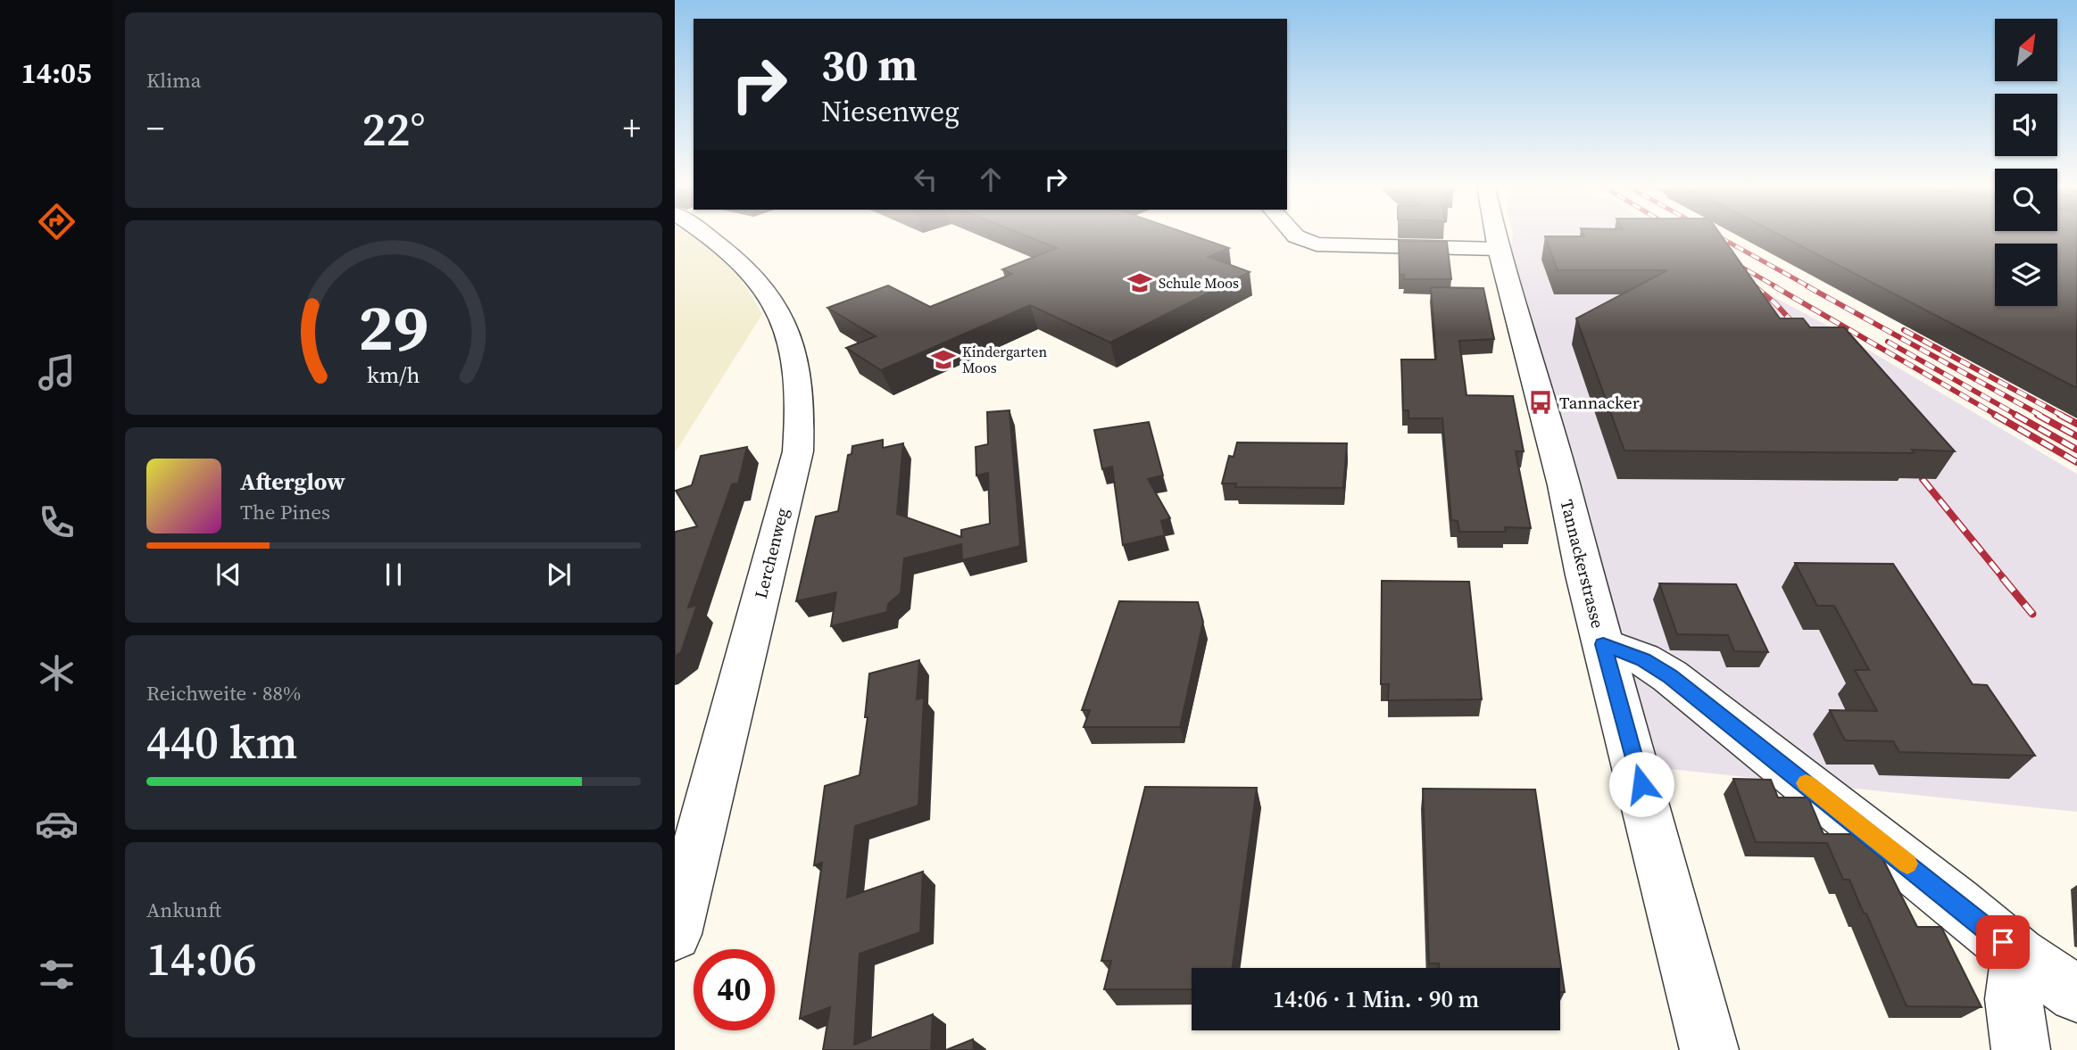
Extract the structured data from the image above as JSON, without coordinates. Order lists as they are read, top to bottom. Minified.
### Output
{"streets":{"street":["Lerchenweg","Tannackerstrasse"]},"places":{"school or university":["Schule Moos","Kindergarten Moos"],"bus stop":["Tannacker"]},"north":"top right","page":{"tabs":"14:05","tile":["Klima",["Reichweite · 88%","440 km"],["Ankunft","14:06"]],"turn":["30 m","Niesenweg"],"heat":["−","22°","+"],"song":["Afterglow","The Pines"],"limit":"40","trip":"14:06 · 1 Min. · 90 m","gauge":["29","km/h"]}}
